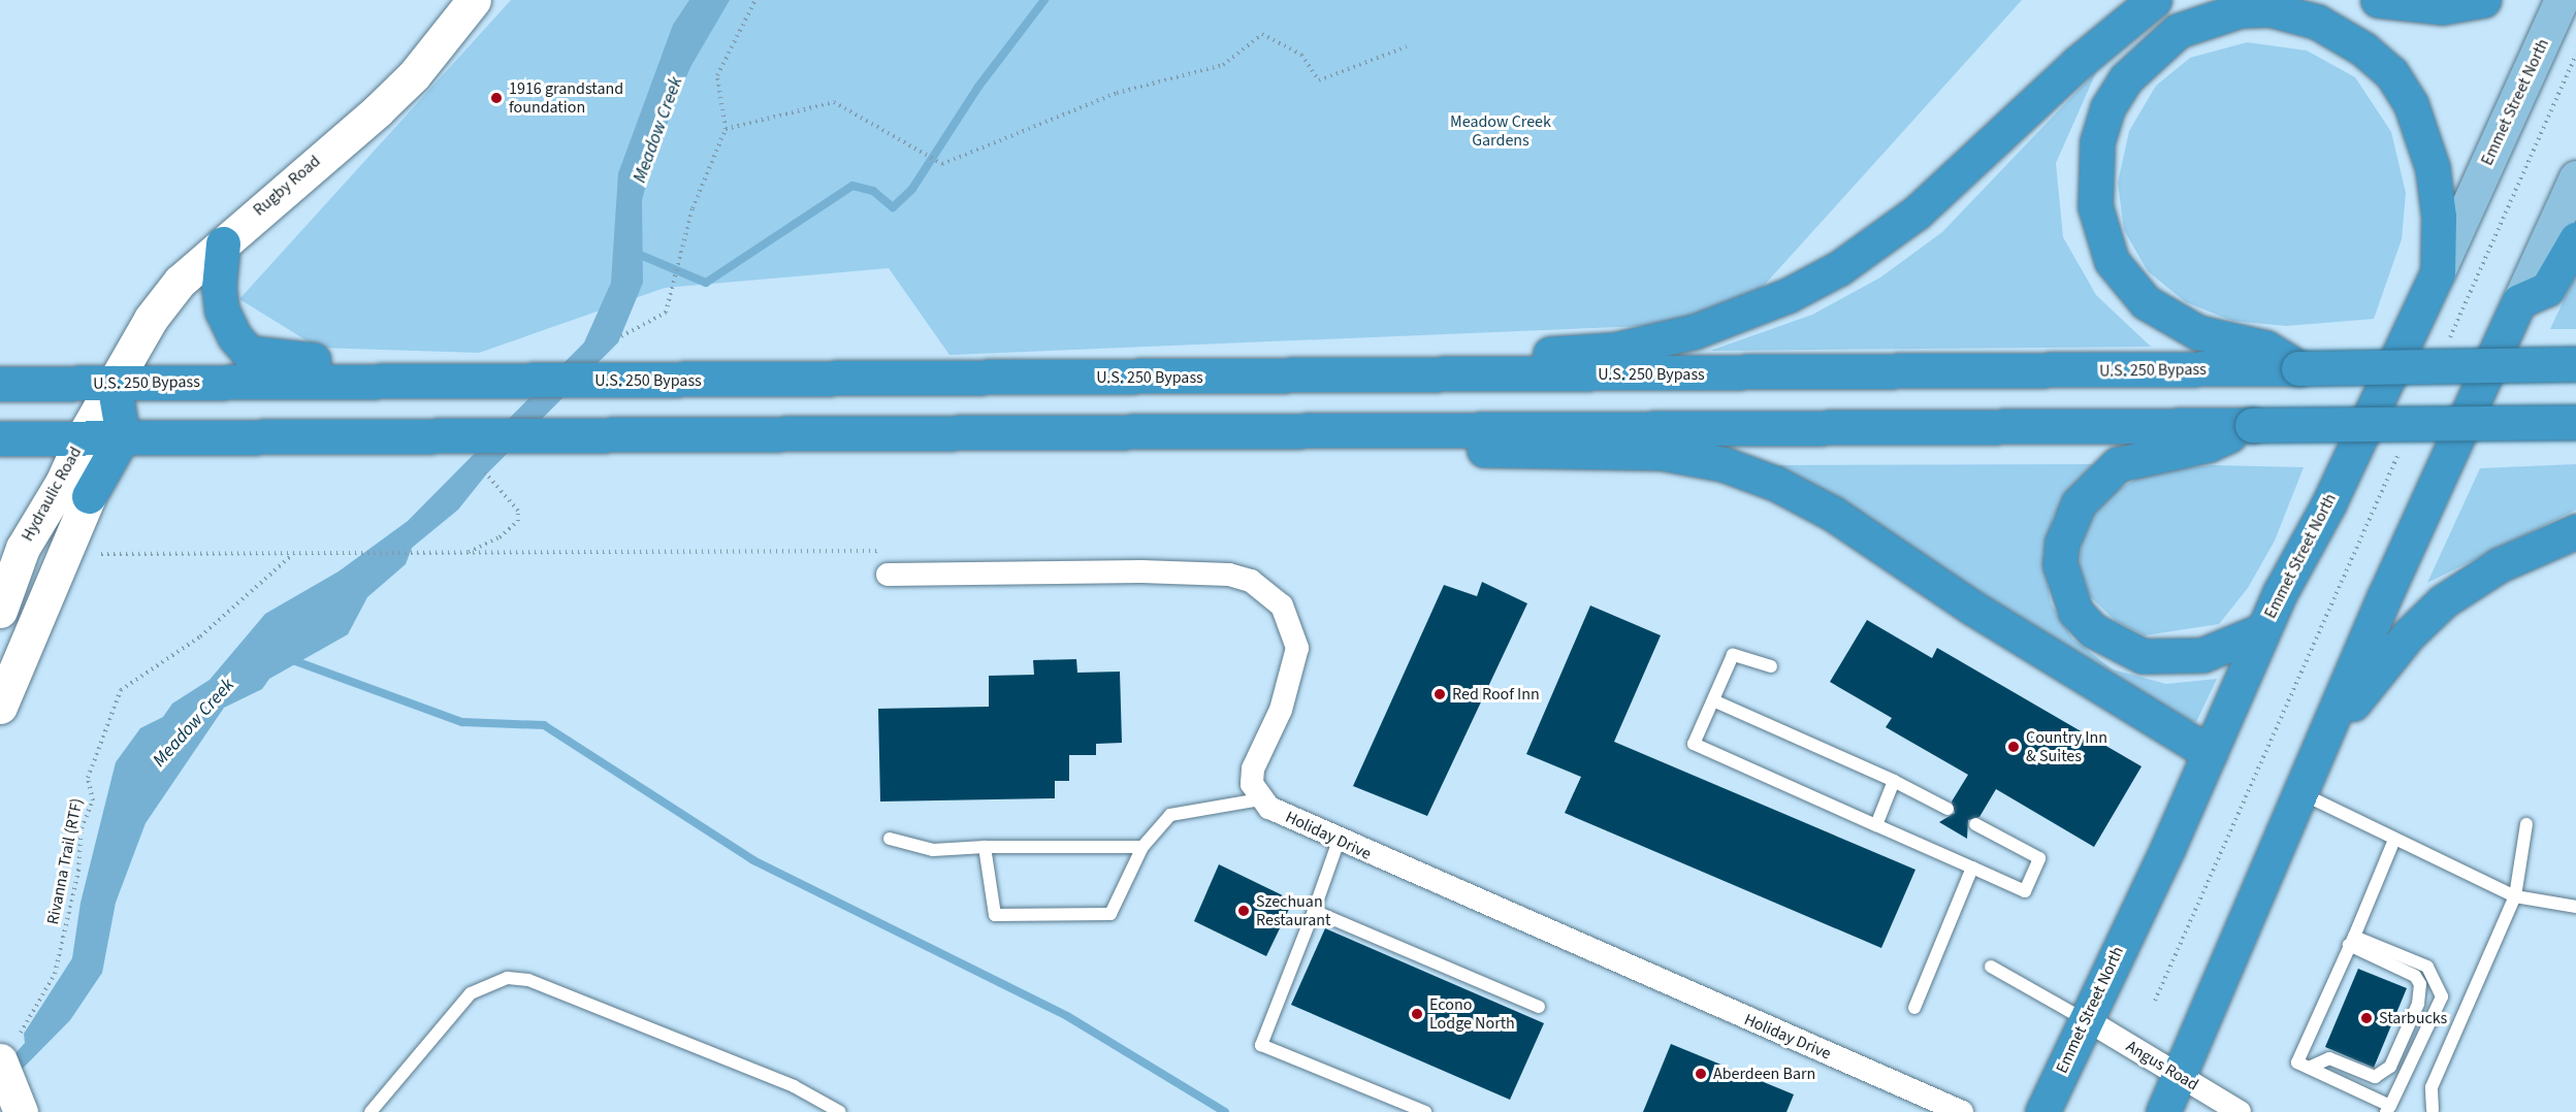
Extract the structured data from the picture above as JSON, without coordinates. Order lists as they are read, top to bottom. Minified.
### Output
{"streets":{"highway":["Emmet Street North","U.S. 250 Bypass"],"main road":["Rugby Road","Hydraulic Road"],"street":["Holiday Drive","Angus Road"],"path":["Rivanna Trail (RTF)"]},"crossings":[["Emmet Street North","Angus Road"],["Rugby Road","U.S. 250 Bypass"],["Rugby Road","Hydraulic Road"],["U.S. 250 Bypass","Hydraulic Road"]],"water":["Meadow Creek"],"parks":["Meadow Creek Gardens"],"places":["1916 grandstand foundation","Red Roof Inn","Country Inn & Suites","Szechuan Restaurant","Econo Lodge North","Starbucks","Aberdeen Barn"]}
